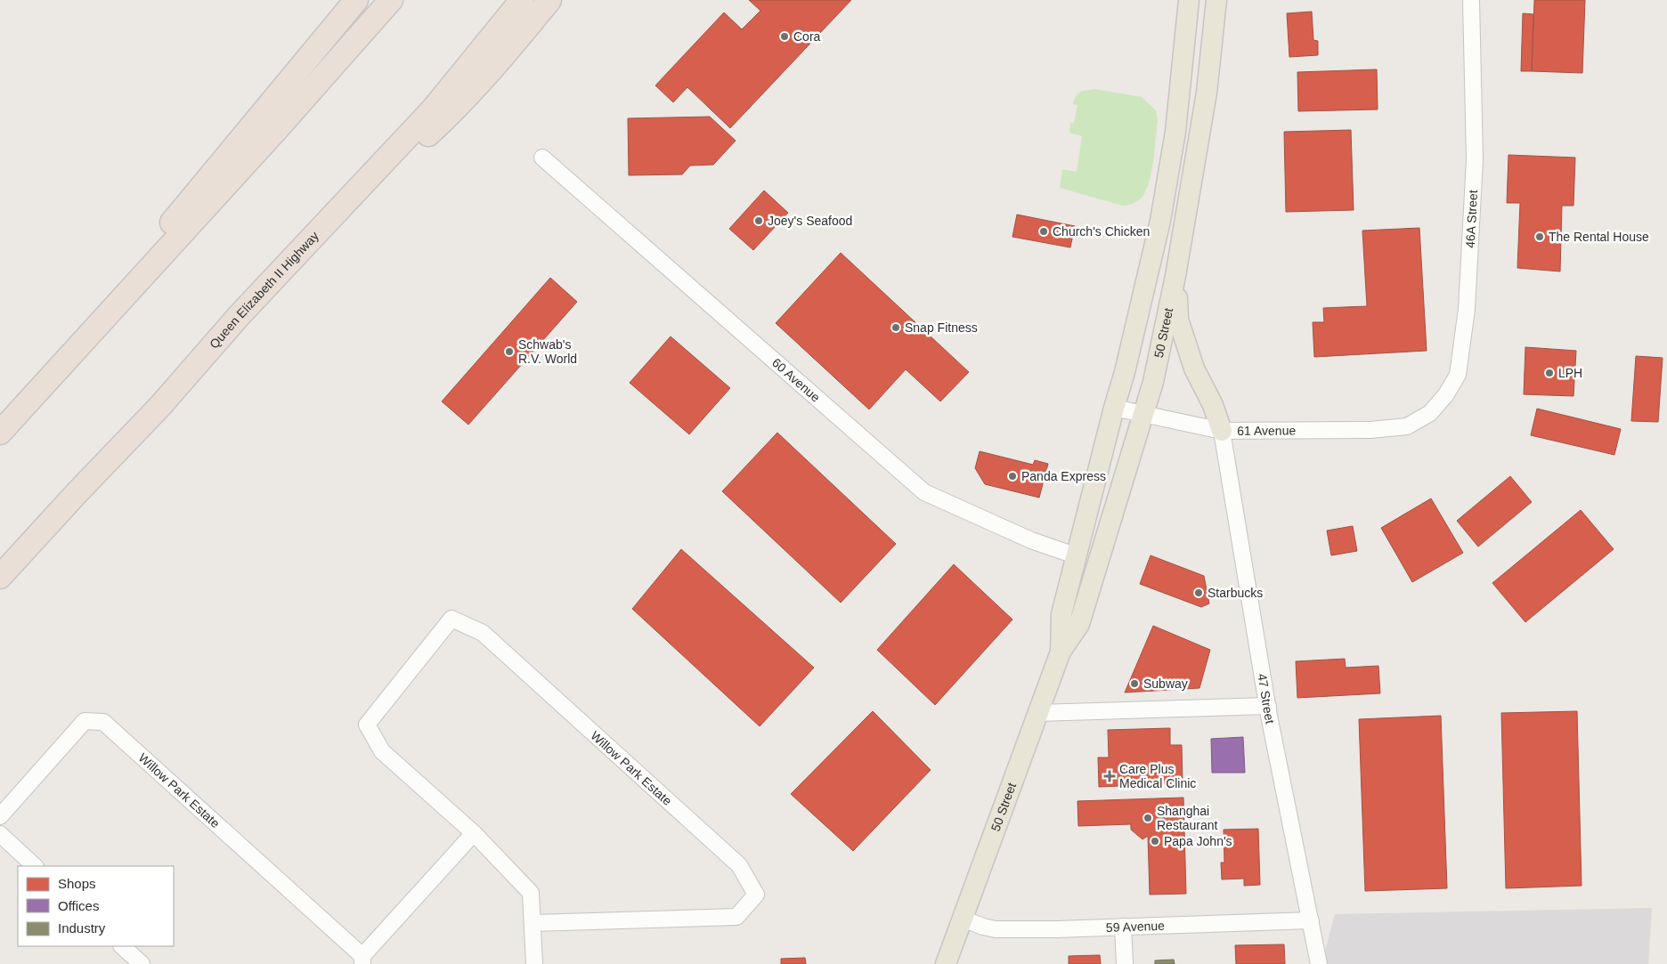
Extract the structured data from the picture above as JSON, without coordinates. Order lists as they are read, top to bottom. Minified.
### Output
{"streets":{"highway":["Queen Elizabeth II Highway"],"main road":["50 Street"],"street":["46A Street","60 Avenue","61 Avenue","47 Street","Willow Park Estate","59 Avenue"]},"crossings":[["46A Street","61 Avenue"],["50 Street","60 Avenue"],["50 Street","61 Avenue"],["50 Street","59 Avenue"],["61 Avenue","47 Street"],["47 Street","59 Avenue"]],"places":{"other":["Cora","Joey's Seafood","Church's Chicken","The Rental House","Snap Fitness","Schwab's R.V. World","LPH","Panda Express","Starbucks","Subway","Shanghai Restaurant","Papa John's"],"health":["Care Plus Medical Clinic"]},"legend":["Shops","Offices","Industry"]}
